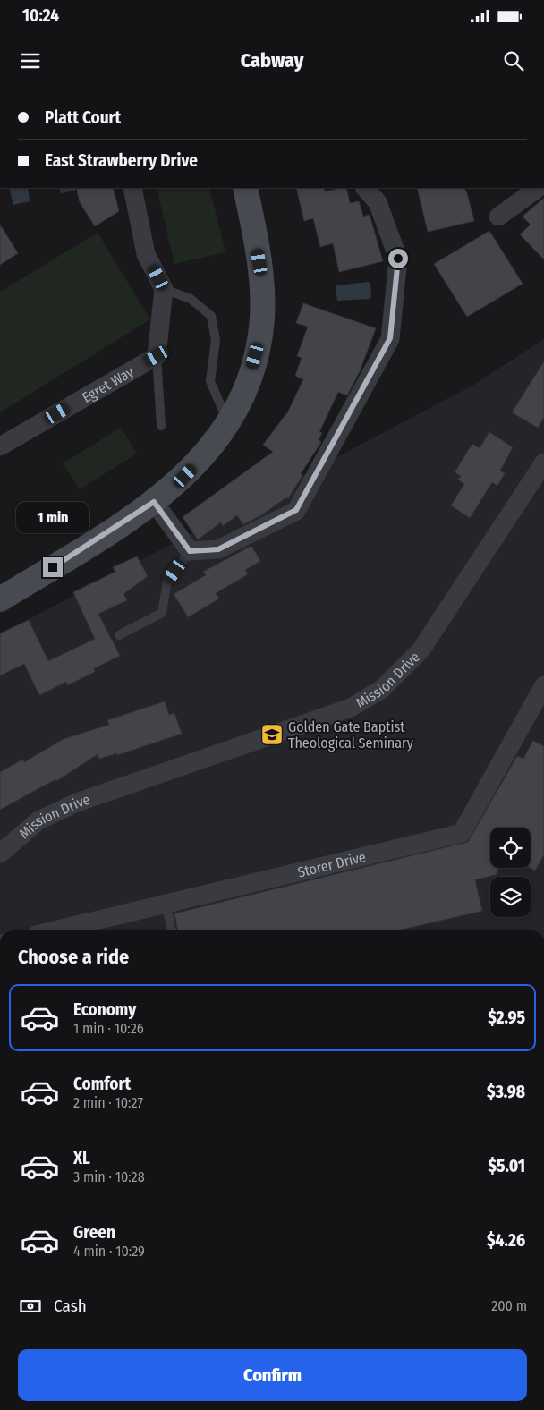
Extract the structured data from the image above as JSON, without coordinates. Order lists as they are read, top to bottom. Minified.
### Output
{"streets":{"street":["Egret Way","Mission Drive","Storer Drive"]},"places":{"school or university":["Golden Gate Baptist Theological Seminary"]},"page":{"status":"10:24","header":"Cabway","banner":["Platt Court","East Strawberry Drive"],"bubble":"1 min","heading":"Choose a ride","list":[{"name":"Economy","note":"1 min · 10:26","value":"$2.95"},{"name":"Comfort","note":"2 min · 10:27","value":"$3.98"},{"name":"XL","note":"3 min · 10:28","value":"$5.01"},{"name":"Green","note":"4 min · 10:29","value":"$4.26"}],"pay":["Cash","200 m"],"buttons":"Confirm"}}
